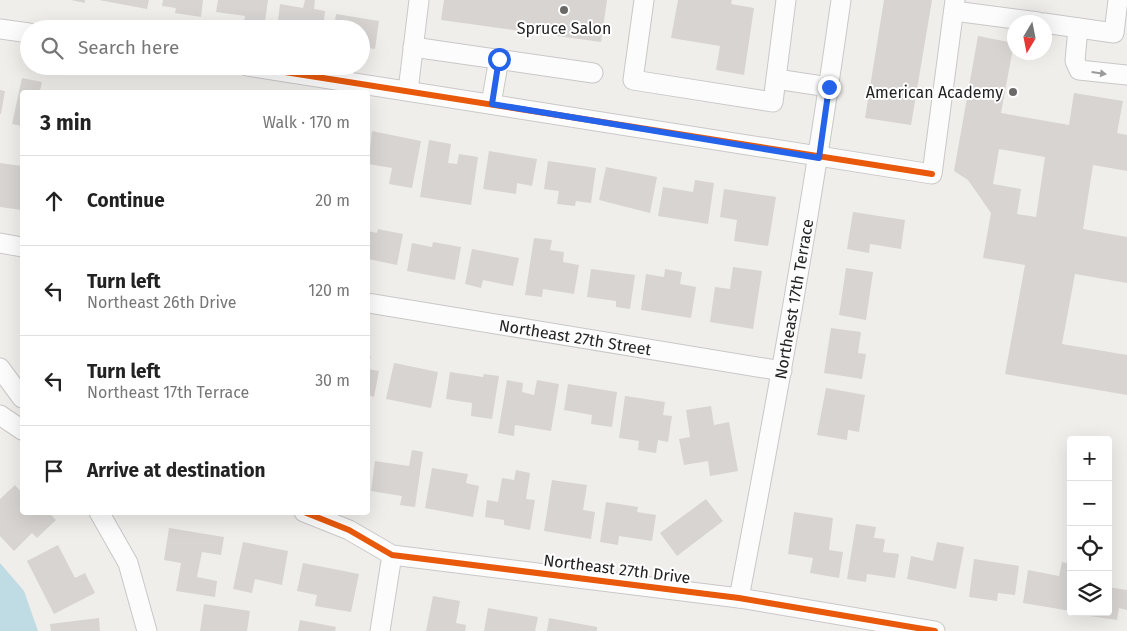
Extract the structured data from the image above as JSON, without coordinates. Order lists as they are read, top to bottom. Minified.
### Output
{"streets":{"street":["Northeast 17th Terrace","Northeast 27th Street","Northeast 27th Drive"]},"crossings":[["Northeast 17th Terrace","Northeast 27th Street"],["Northeast 17th Terrace","Northeast 27th Drive"]],"places":["Spruce Salon","American Academy"],"north":"bottom","page":{"search":"Search here","heading":["3 min","Walk · 170 m"],"list":[["Continue","20 m"],["Turn left","Northeast 26th Drive","120 m"],["Turn left","Northeast 17th Terrace","30 m"],"Arrive at destination"],"map_buttons":["+","−"]}}
